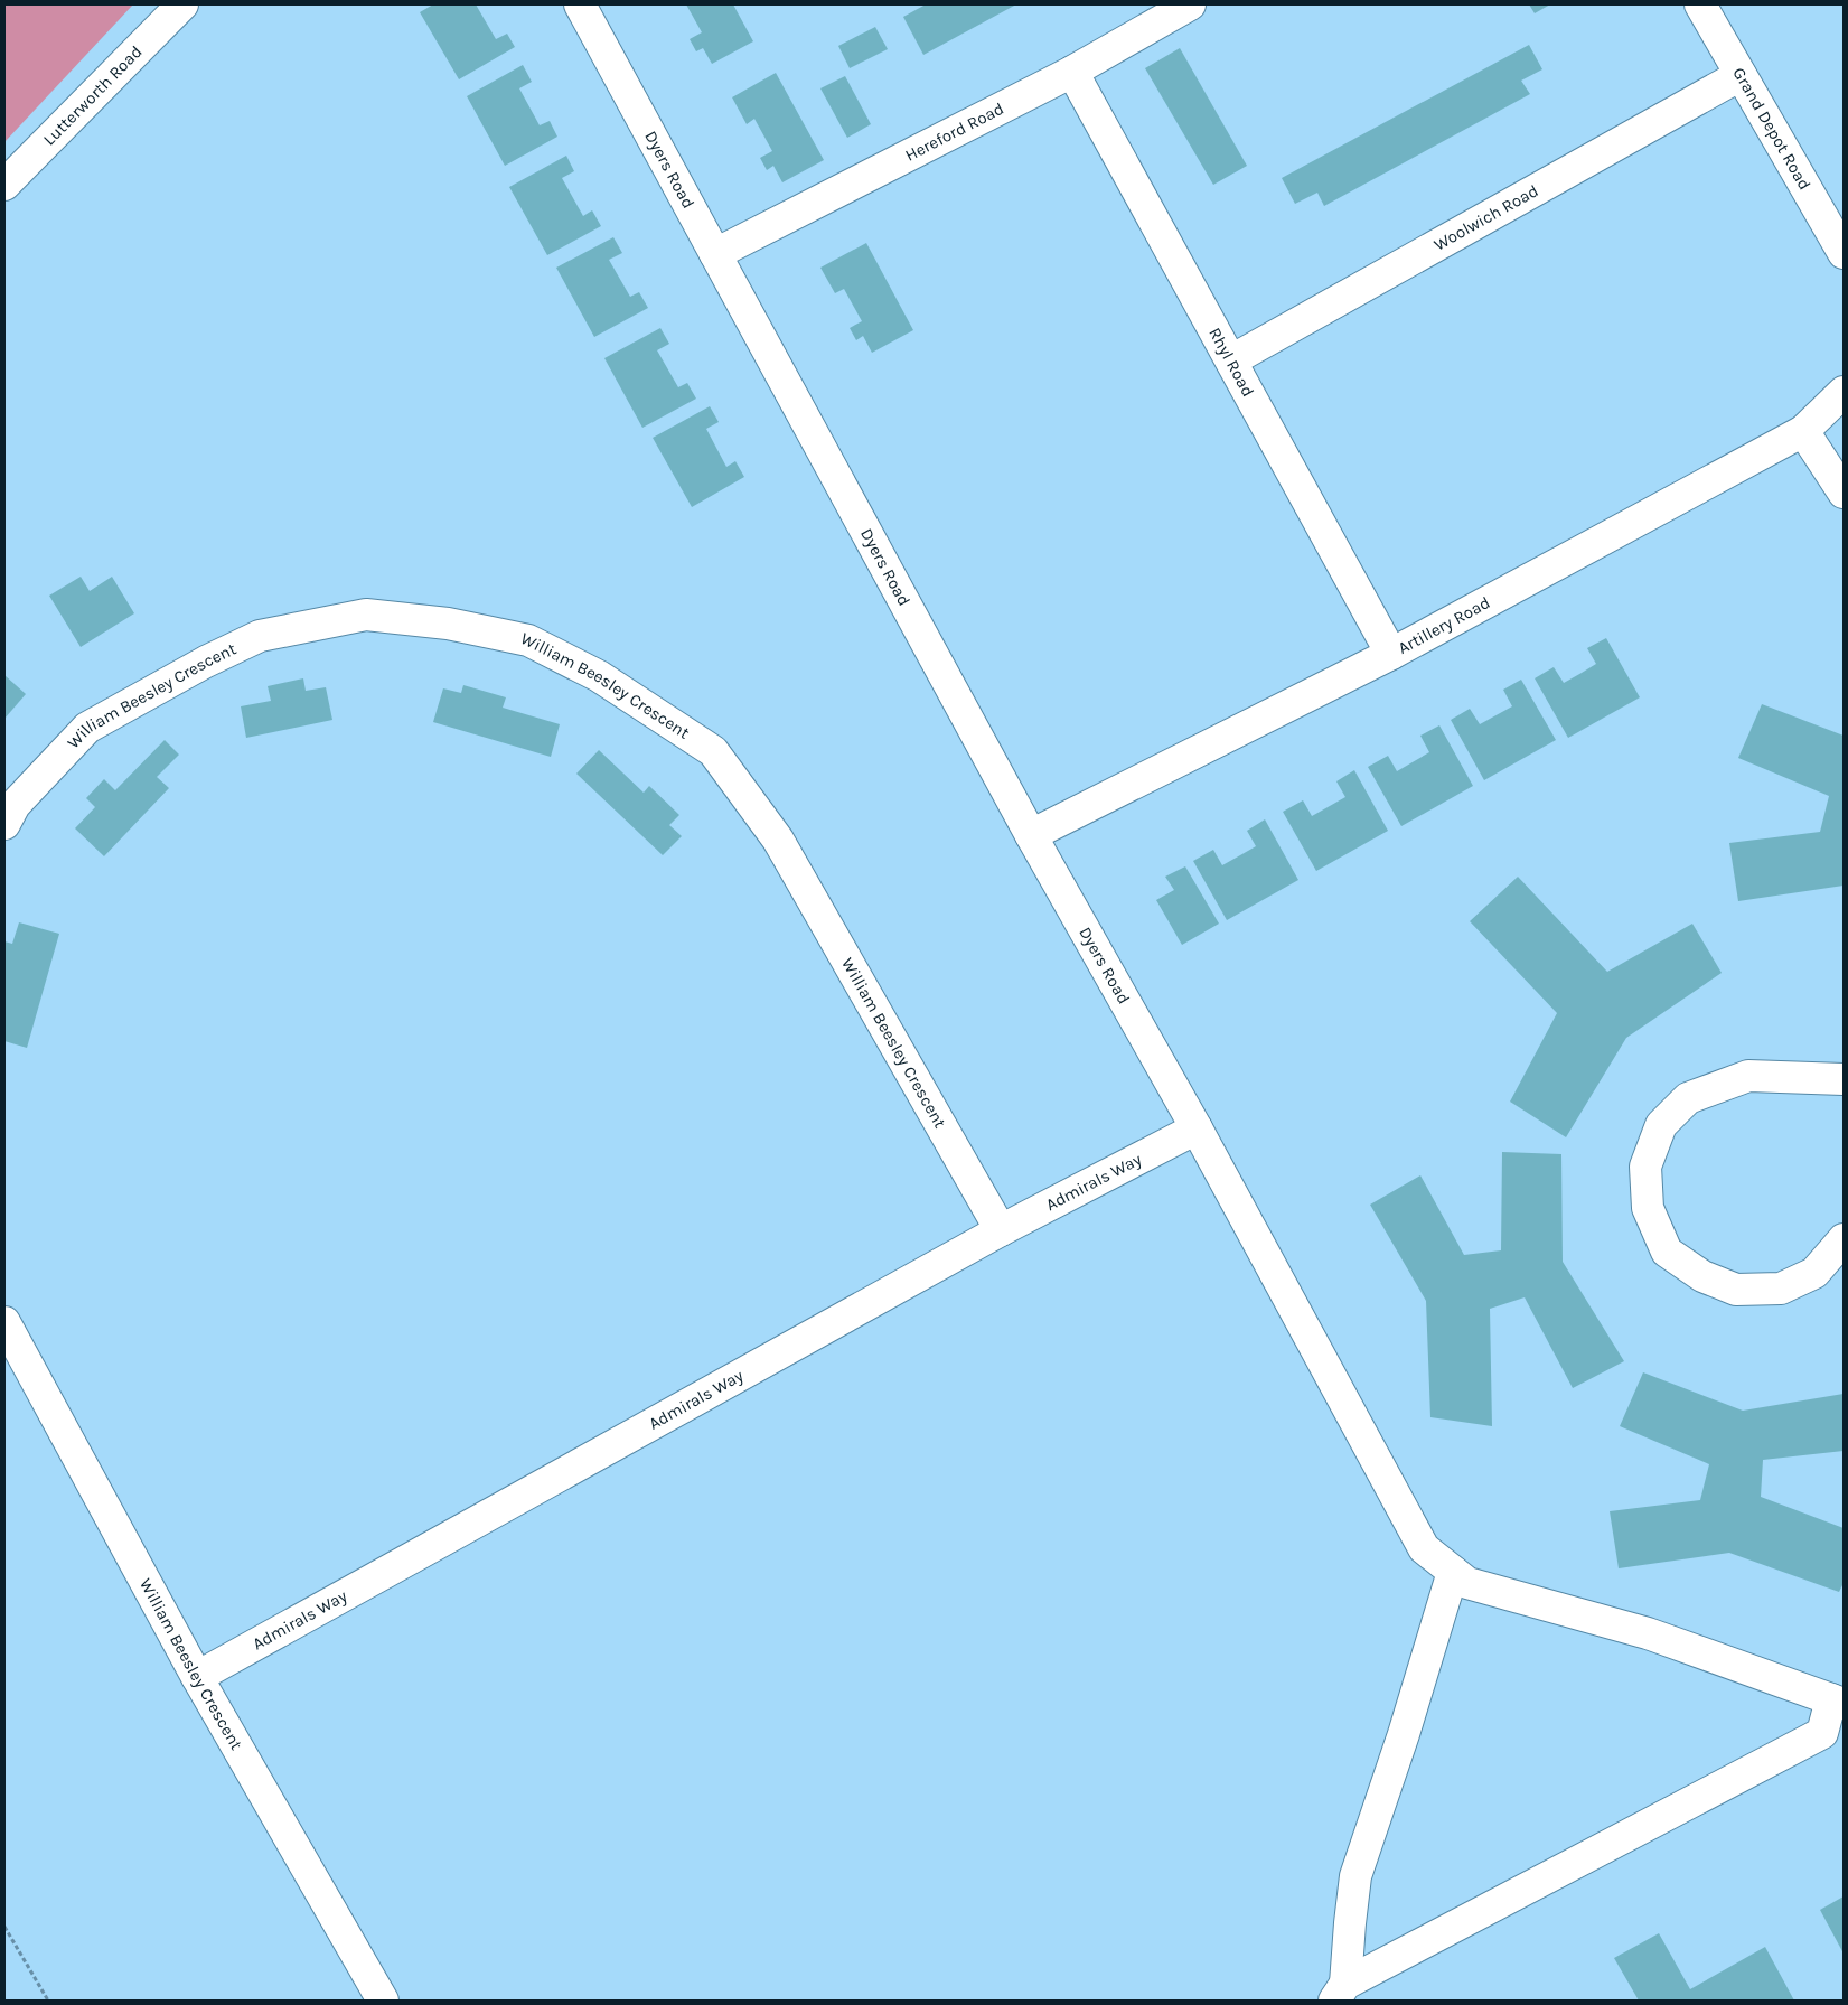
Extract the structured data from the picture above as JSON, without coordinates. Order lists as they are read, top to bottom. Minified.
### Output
{"streets":{"main road":["Lutterworth Road","Grand Depot Road","Hereford Road","Dyers Road","Woolwich Road","Rhyl Road","Artillery Road","William Beesley Crescent","Admirals Way"]},"crossings":[["Grand Depot Road","Woolwich Road"],["Hereford Road","Dyers Road"],["Hereford Road","Rhyl Road"],["Dyers Road","Artillery Road"],["Dyers Road","Admirals Way"],["Woolwich Road","Rhyl Road"],["Rhyl Road","Artillery Road"],["William Beesley Crescent","Admirals Way"]]}
